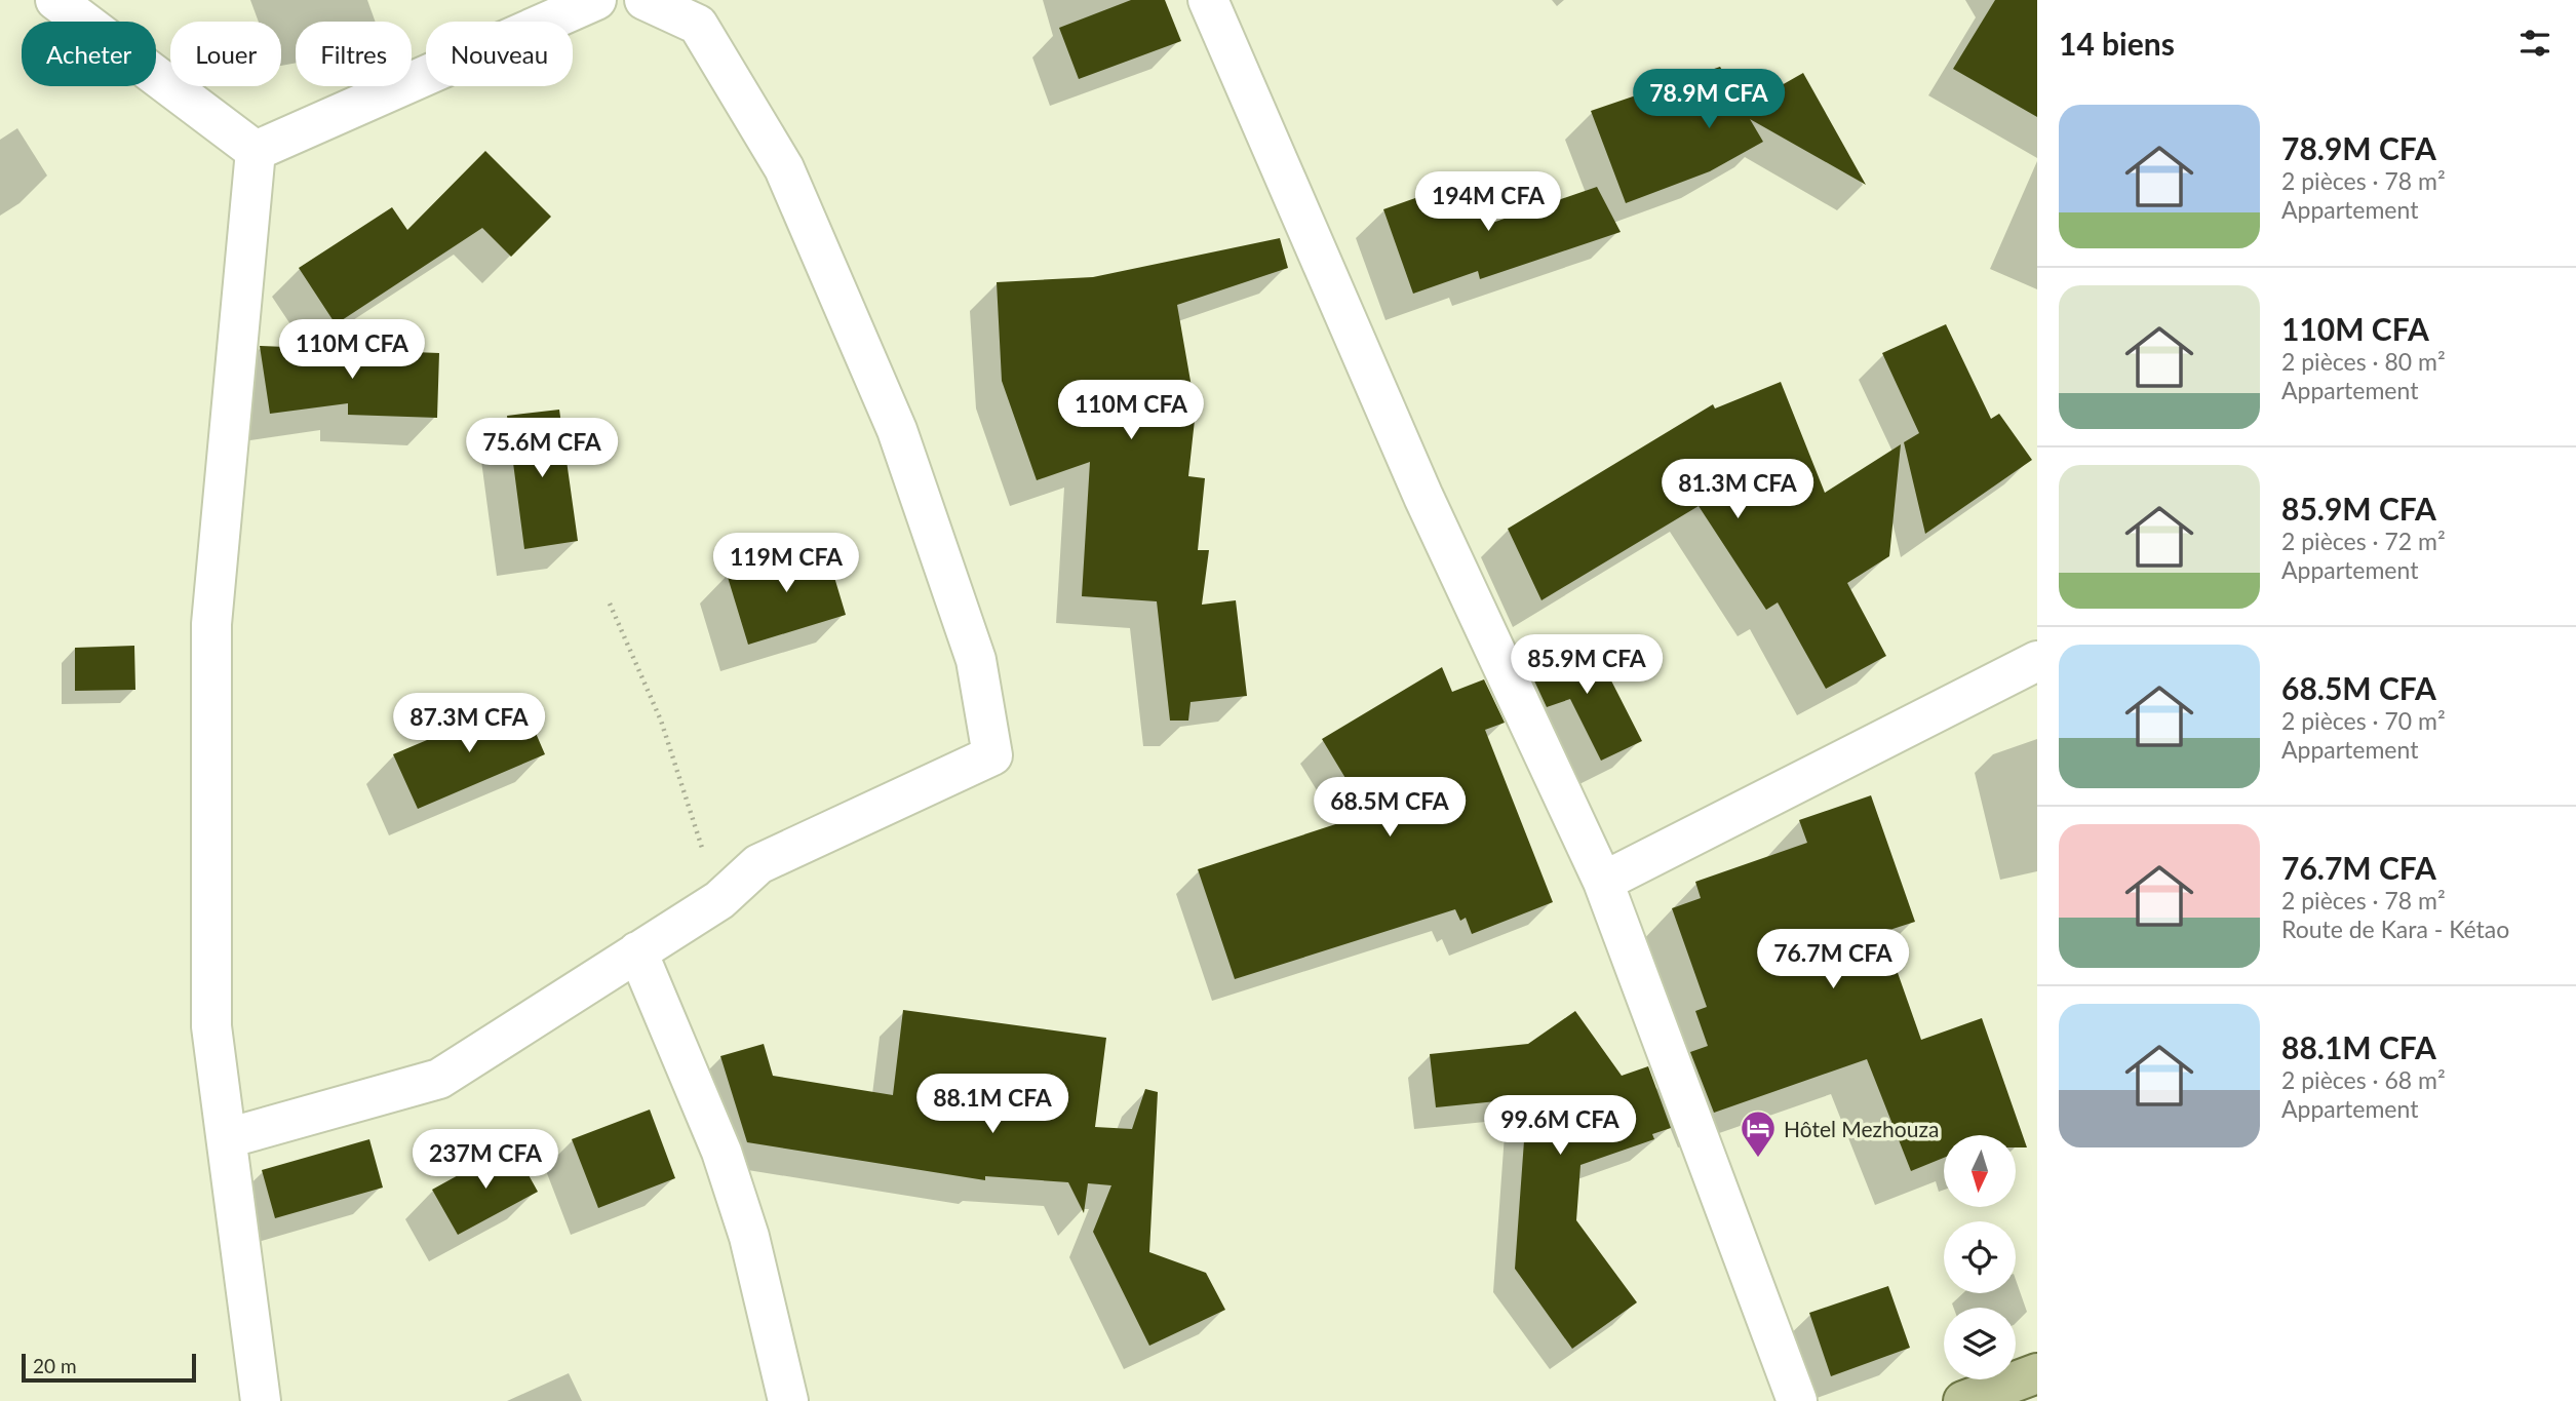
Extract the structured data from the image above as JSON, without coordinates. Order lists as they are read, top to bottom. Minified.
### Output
{"places":{"hotel":["Hôtel Mezhouza"]},"scale_bar":"20 m","north":"bottom","page":{"heading":"14 biens","chip":["Acheter","Louer","Filtres","Nouveau"],"price":["78.9M CFA","194M CFA","110M CFA","110M CFA","75.6M CFA","81.3M CFA","119M CFA","85.9M CFA","87.3M CFA","68.5M CFA","76.7M CFA","88.1M CFA","99.6M CFA","237M CFA"],"list":[{"name":"78.9M CFA","note":"2 pièces · 78 m² · Appartement"},{"name":"110M CFA","note":"2 pièces · 80 m² · Appartement"},{"name":"85.9M CFA","note":"2 pièces · 72 m² · Appartement"},{"name":"68.5M CFA","note":"2 pièces · 70 m² · Appartement"},{"name":"76.7M CFA","note":"2 pièces · 78 m² · Route de Kara - Kétao"},{"name":"88.1M CFA","note":"2 pièces · 68 m² · Appartement"}],"scale":"20 m"}}
